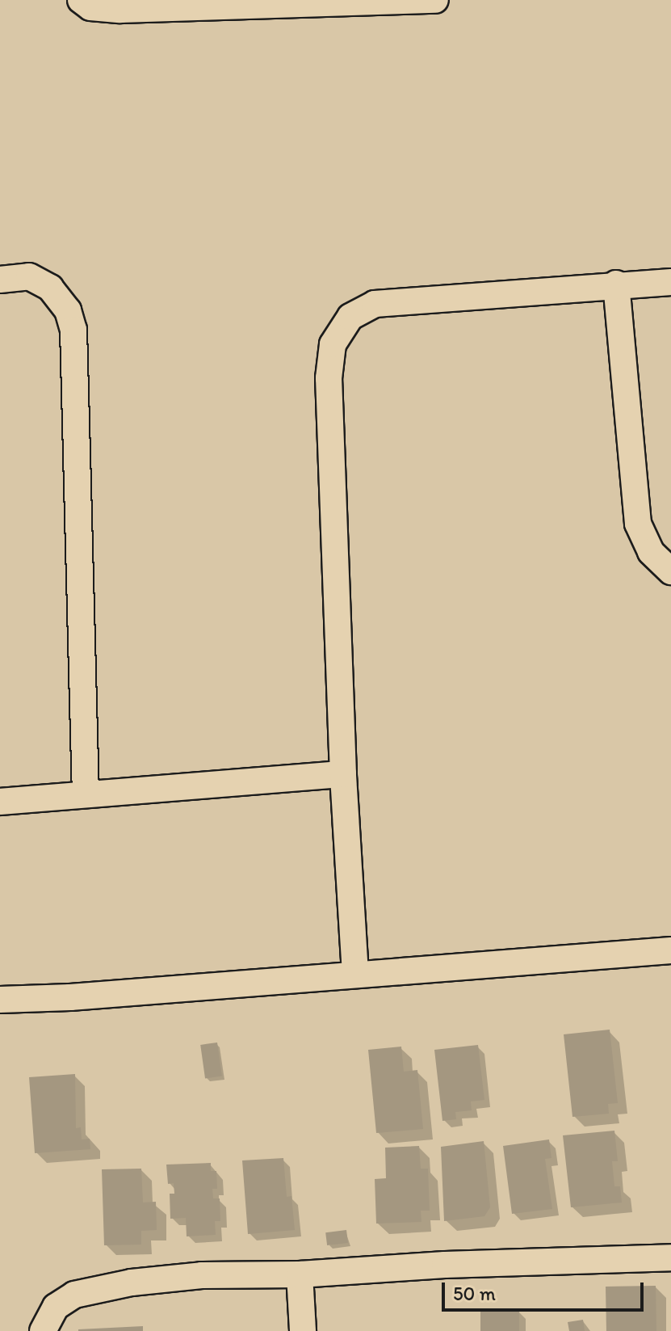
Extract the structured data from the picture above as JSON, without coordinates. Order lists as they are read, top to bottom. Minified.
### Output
{"scale_bar":"50 m"}
